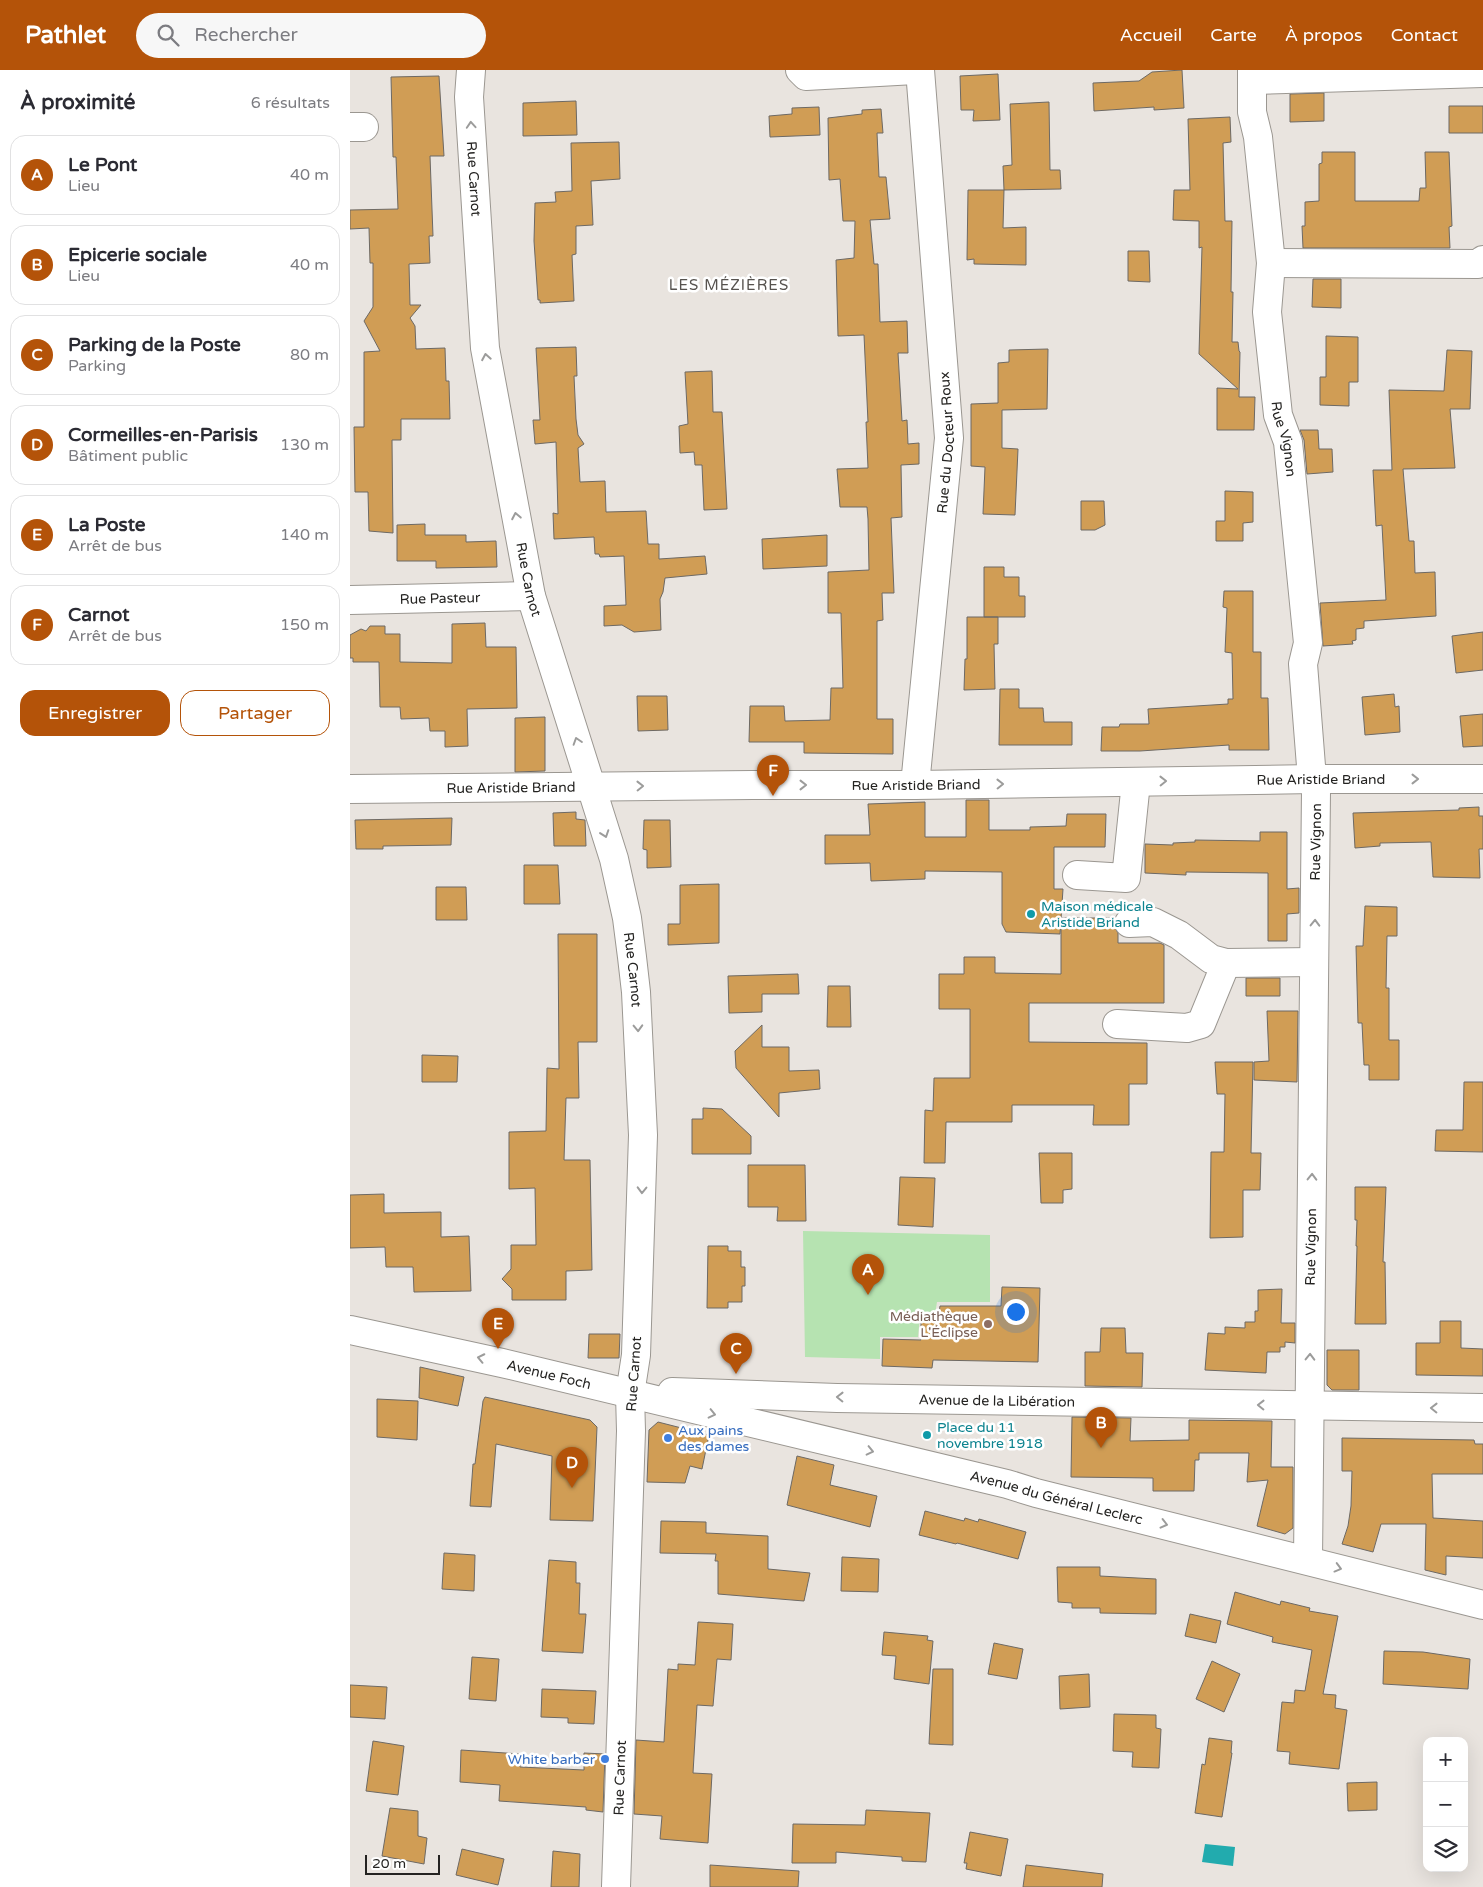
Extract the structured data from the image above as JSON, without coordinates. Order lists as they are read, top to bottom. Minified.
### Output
{"streets":{"street":["Rue Carnot","Rue Vignon","Rue du Docteur Roux","Rue Pasteur","Rue Aristide Briand","Avenue Foch","Avenue de la Libération","Avenue du Général Leclerc"]},"crossings":[["Rue Carnot","Rue Pasteur"],["Rue Carnot","Rue Aristide Briand"],["Rue Carnot","Avenue Foch"],["Rue Carnot","Avenue de la Libération"],["Rue Carnot","Avenue du Général Leclerc"],["Rue Vignon","Rue Aristide Briand"],["Rue Vignon","Avenue de la Libération"],["Rue Vignon","Avenue du Général Leclerc"],["Rue du Docteur Roux","Rue Aristide Briand"],["Avenue Foch","Avenue de la Libération"],["Avenue Foch","Avenue du Général Leclerc"],["Avenue de la Libération","Avenue du Général Leclerc"]],"one_way":["Rue Vignon","Rue Aristide Briand","Avenue Foch","Avenue de la Libération","Avenue du Général Leclerc"],"districts":["LES MÉZIÈRES"],"places":["Maison médicale Aristide Briand","Médiathèque L'Éclipse","Place du 11 novembre 1918","Aux pains des dames","White barber"],"scale_bar":"20 m","page":{"header":"Pathlet","search":"Rechercher","nav":["Accueil","Carte","À propos","Contact"],"heading":["À proximité","6 résultats"],"list":[{"mark":"A","name":"Le Pont","note":"Lieu","value":"40 m"},{"mark":"B","name":"Epicerie sociale","note":"Lieu","value":"40 m"},{"mark":"C","name":"Parking de la Poste","note":"Parking","value":"80 m"},{"mark":"D","name":"Cormeilles-en-Parisis","note":"Bâtiment public","value":"130 m"},{"mark":"E","name":"La Poste","note":"Arrêt de bus","value":"140 m"},{"mark":"F","name":"Carnot","note":"Arrêt de bus","value":"150 m"}],"buttons":["Enregistrer","Partager"],"pins":["F","A","E","C","B","D"],"map_buttons":["+","−"],"scale":"20 m"}}
